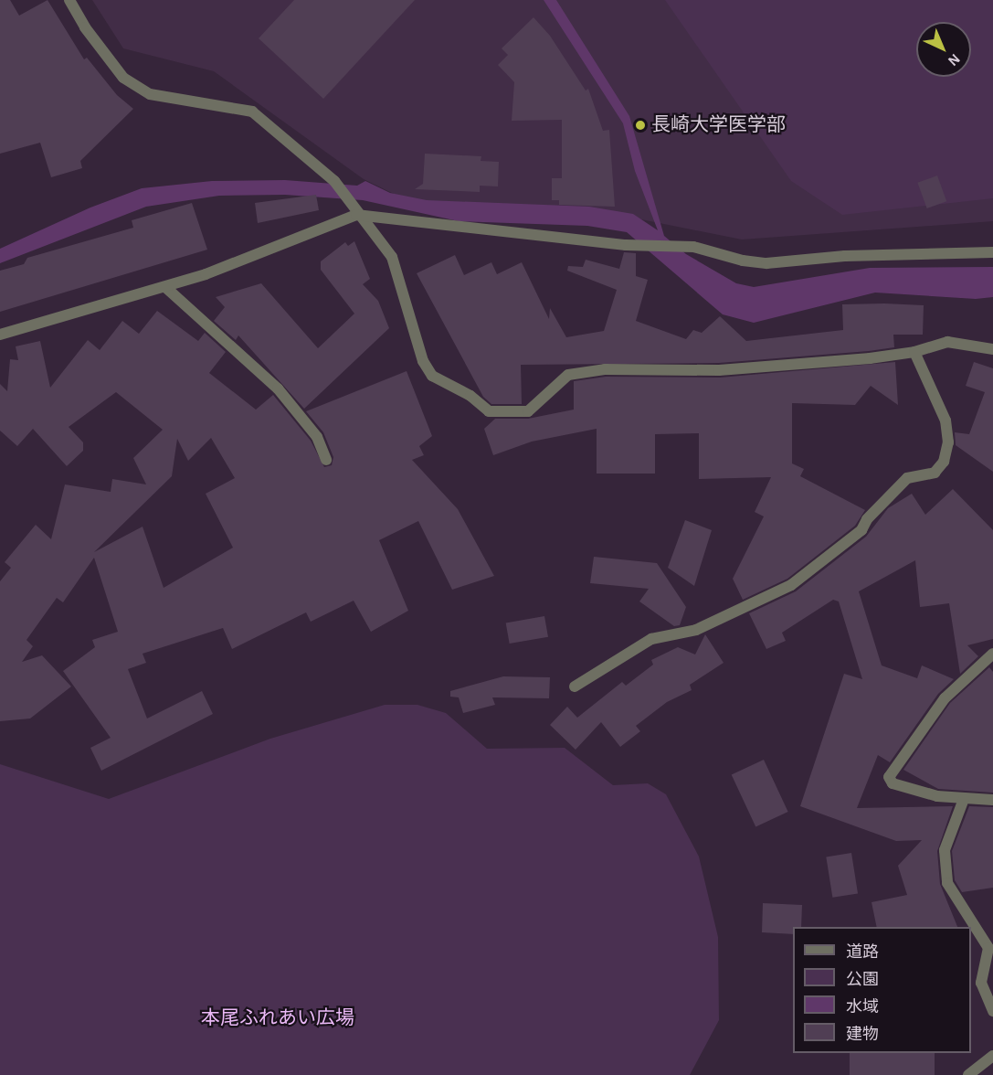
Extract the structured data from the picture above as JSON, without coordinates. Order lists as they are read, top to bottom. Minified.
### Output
{"parks":["本尾ふれあい広場"],"places":["長崎大学医学部"],"legend":["道路","公園","水域","建物"],"north":"bottom right"}
